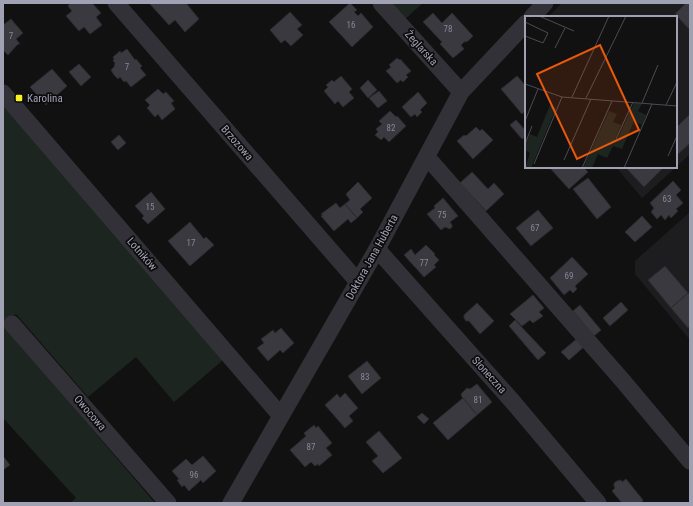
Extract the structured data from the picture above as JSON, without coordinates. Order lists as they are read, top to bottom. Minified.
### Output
{"streets":{"street":["Żeglarska","Brzozowa","Lotników","Doktora Jana Huberta","Słoneczna","Owocowa"]},"crossings":[["Żeglarska","Doktora Jana Huberta"],["Brzozowa","Doktora Jana Huberta"],["Lotników","Doktora Jana Huberta"],["Doktora Jana Huberta","Słoneczna"]],"places":{"transit":["Karolina"]},"house_numbers":["16","78","7","7","82","63","15","75","67","17","77","69","83","81","87","96"]}
